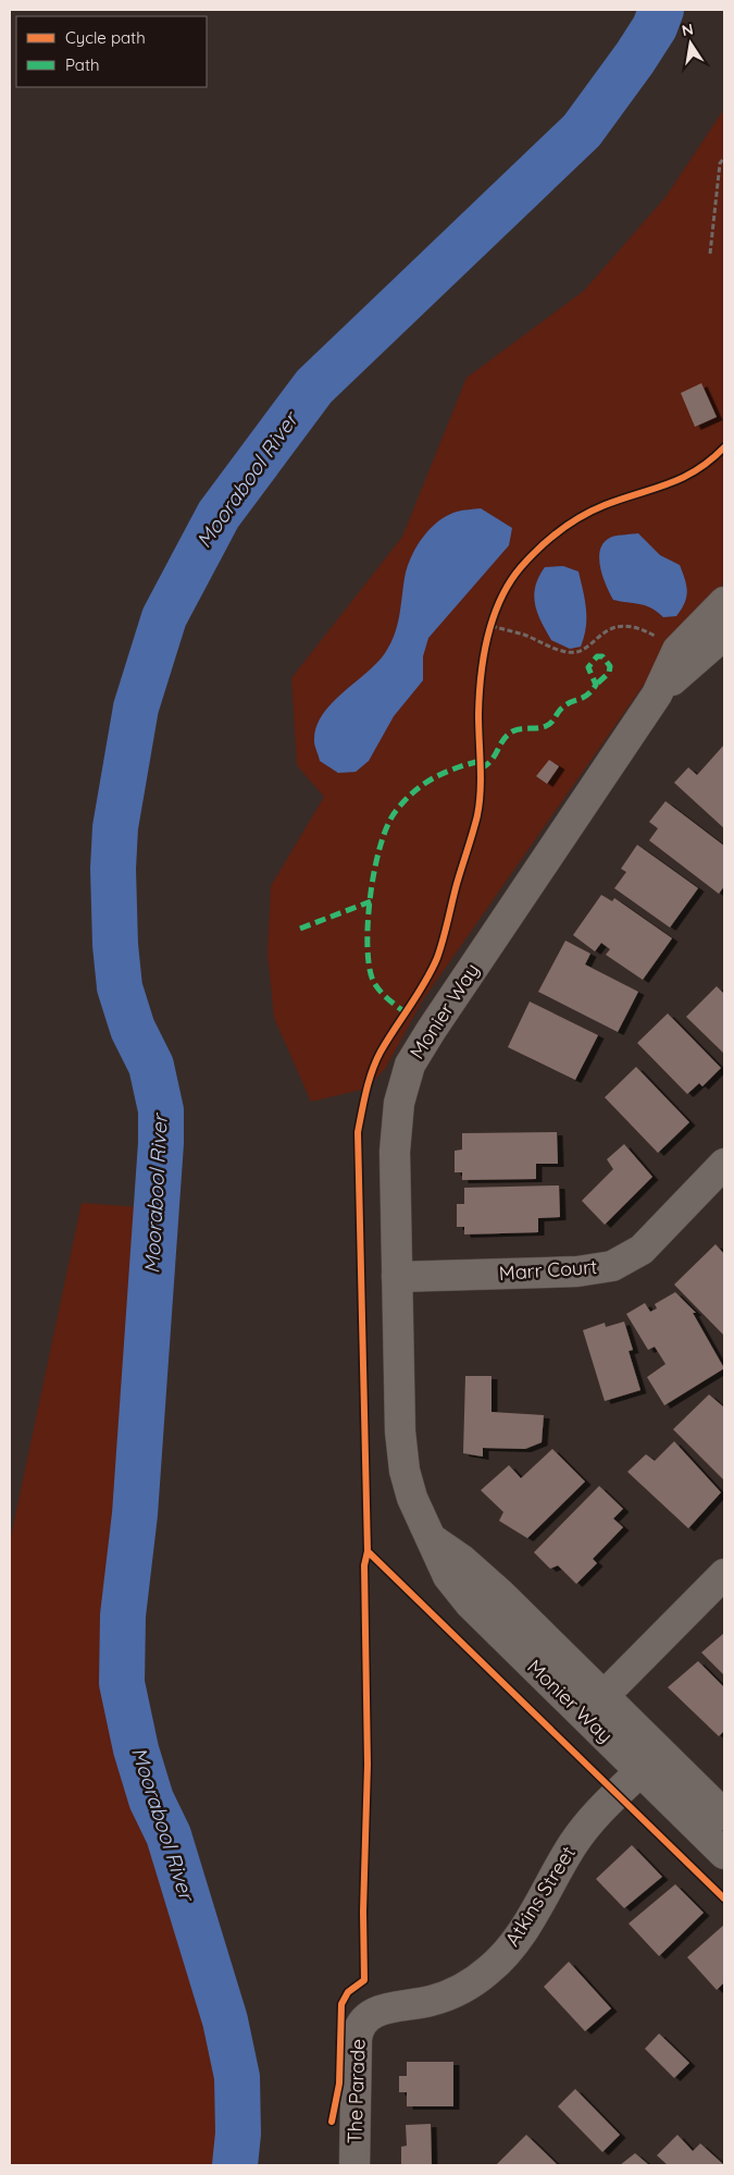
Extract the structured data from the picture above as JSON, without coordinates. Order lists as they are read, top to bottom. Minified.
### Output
{"streets":{"street":["Monier Way","Marr Court","Atkins Street","The Parade"]},"crossings":[["Monier Way","Marr Court"],["Monier Way","Atkins Street"],["Atkins Street","The Parade"]],"water":["Moorabool River"],"legend":["Cycle path","Path"],"north":"top"}
